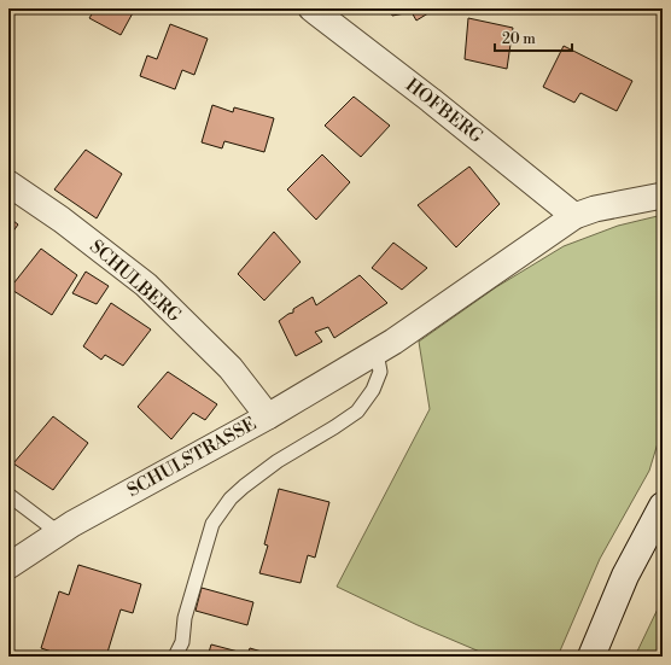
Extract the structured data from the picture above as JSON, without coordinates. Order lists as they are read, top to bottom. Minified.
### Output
{"streets":{"street":["HOFBERG","SCHULBERG","SCHULSTRASSE"]},"crossings":[["HOFBERG","SCHULSTRASSE"],["SCHULBERG","SCHULSTRASSE"]],"scale_bar":"20 m"}
